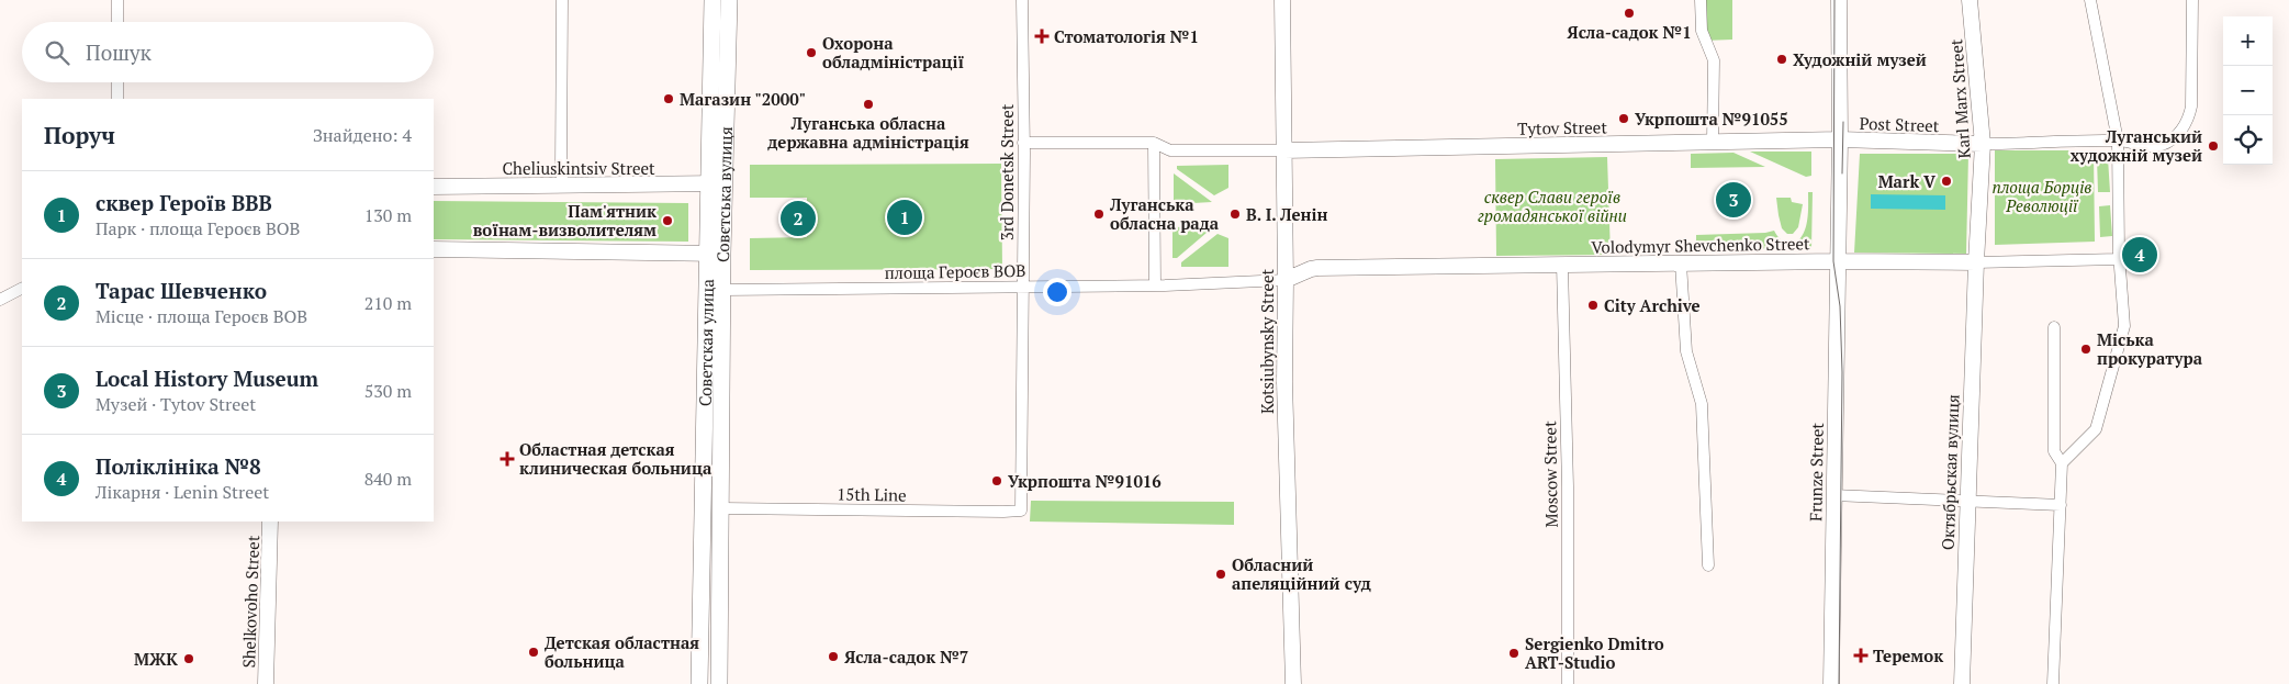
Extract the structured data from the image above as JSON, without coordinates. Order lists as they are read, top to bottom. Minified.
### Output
{"streets":{"main road":["Совєтська вулиця","Советская улица"],"street":["Karl Marx Street","Post Street","Tytov Street","Cheliuskintsiv Street","3rd Donetsk Street","Volodymyr Shevchenko Street","площа Героєв ВОВ","Kotsiubynsky Street","Frunze Street","Октябрьская вулиця","Moscow Street","15th Line","Shelkovoho Street"]},"crossings":[["Karl Marx Street","Post Street"],["Karl Marx Street","Volodymyr Shevchenko Street"],["Karl Marx Street","Октябрьская вулиця"],["Post Street","Tytov Street"],["Post Street","Frunze Street"],["Tytov Street","Kotsiubynsky Street"],["Tytov Street","Frunze Street"],["Cheliuskintsiv Street","Совєтська вулиця"],["Cheliuskintsiv Street","Советская улица"],["3rd Donetsk Street","площа Героєв ВОВ"],["3rd Donetsk Street","15th Line"],["Совєтська вулиця","площа Героєв ВОВ"],["Совєтська вулиця","Советская улица"],["Совєтська вулиця","15th Line"],["Volodymyr Shevchenko Street","площа Героєв ВОВ"],["Volodymyr Shevchenko Street","Kotsiubynsky Street"],["Volodymyr Shevchenko Street","Frunze Street"],["Volodymyr Shevchenko Street","Октябрьская вулиця"],["Volodymyr Shevchenko Street","Moscow Street"],["площа Героєв ВОВ","Kotsiubynsky Street"]],"parks":["площа Борців Революції","сквер Слави героїв громадянської війни"],"places":{"other":["Ясла-садок №1","Охорона обладміністрації","Художній музей","Магазин \"2000\"","Луганська обласна державна адміністрація","Укрпошта №91055","Луганський художній музей","Mark V","Луганська обласна рада","В. І. Ленін","Пам'ятник воїнам-визволителям","City Archive","Міська прокуратура","Укрпошта №91016","Обласний апеляційний суд","Детская областная больница","Sergienko Dmitro ART-Studio","Ясла-садок №7","МЖК"],"health":["Стоматологія №1","Областная детская клиническая больница","Теремок"]},"page":{"map_buttons":["+","−"],"search":"Пошук","heading":["Поруч","Знайдено: 4"],"list":[{"mark":"1","name":"сквер Героїв ВВВ","note":"Парк · площа Героєв ВОВ","value":"130 m"},{"mark":"2","name":"Тарас Шевченко","note":"Місце · площа Героєв ВОВ","value":"210 m"},{"mark":"3","name":"Local History Museum","note":"Музей · Tytov Street","value":"530 m"},{"mark":"4","name":"Поліклініка №8","note":"Лікарня · Lenin Street","value":"840 m"}],"pins":["3","1","2","4"]}}
